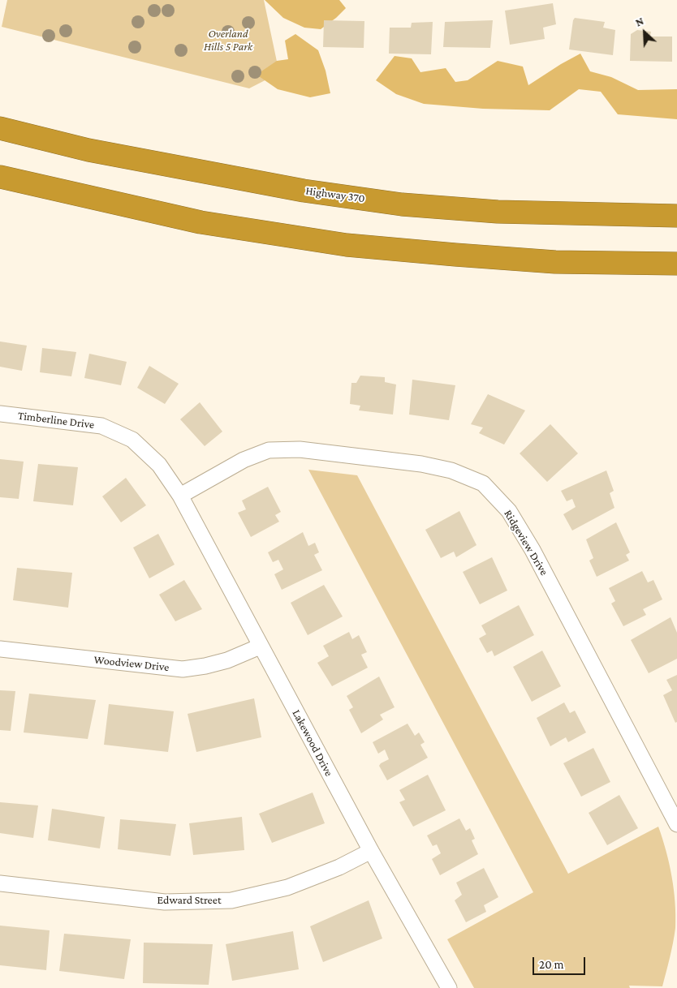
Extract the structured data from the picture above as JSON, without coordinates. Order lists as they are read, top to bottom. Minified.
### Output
{"streets":{"highway":["Highway 370"],"street":["Timberline Drive","Ridgeview Drive","Woodview Drive","Lakewood Drive","Edward Street"]},"crossings":[["Timberline Drive","Ridgeview Drive"],["Timberline Drive","Lakewood Drive"],["Ridgeview Drive","Lakewood Drive"],["Woodview Drive","Lakewood Drive"],["Lakewood Drive","Edward Street"]],"parks":["Overland Hills 5 Park"],"scale_bar":"20 m","north":"top left"}
